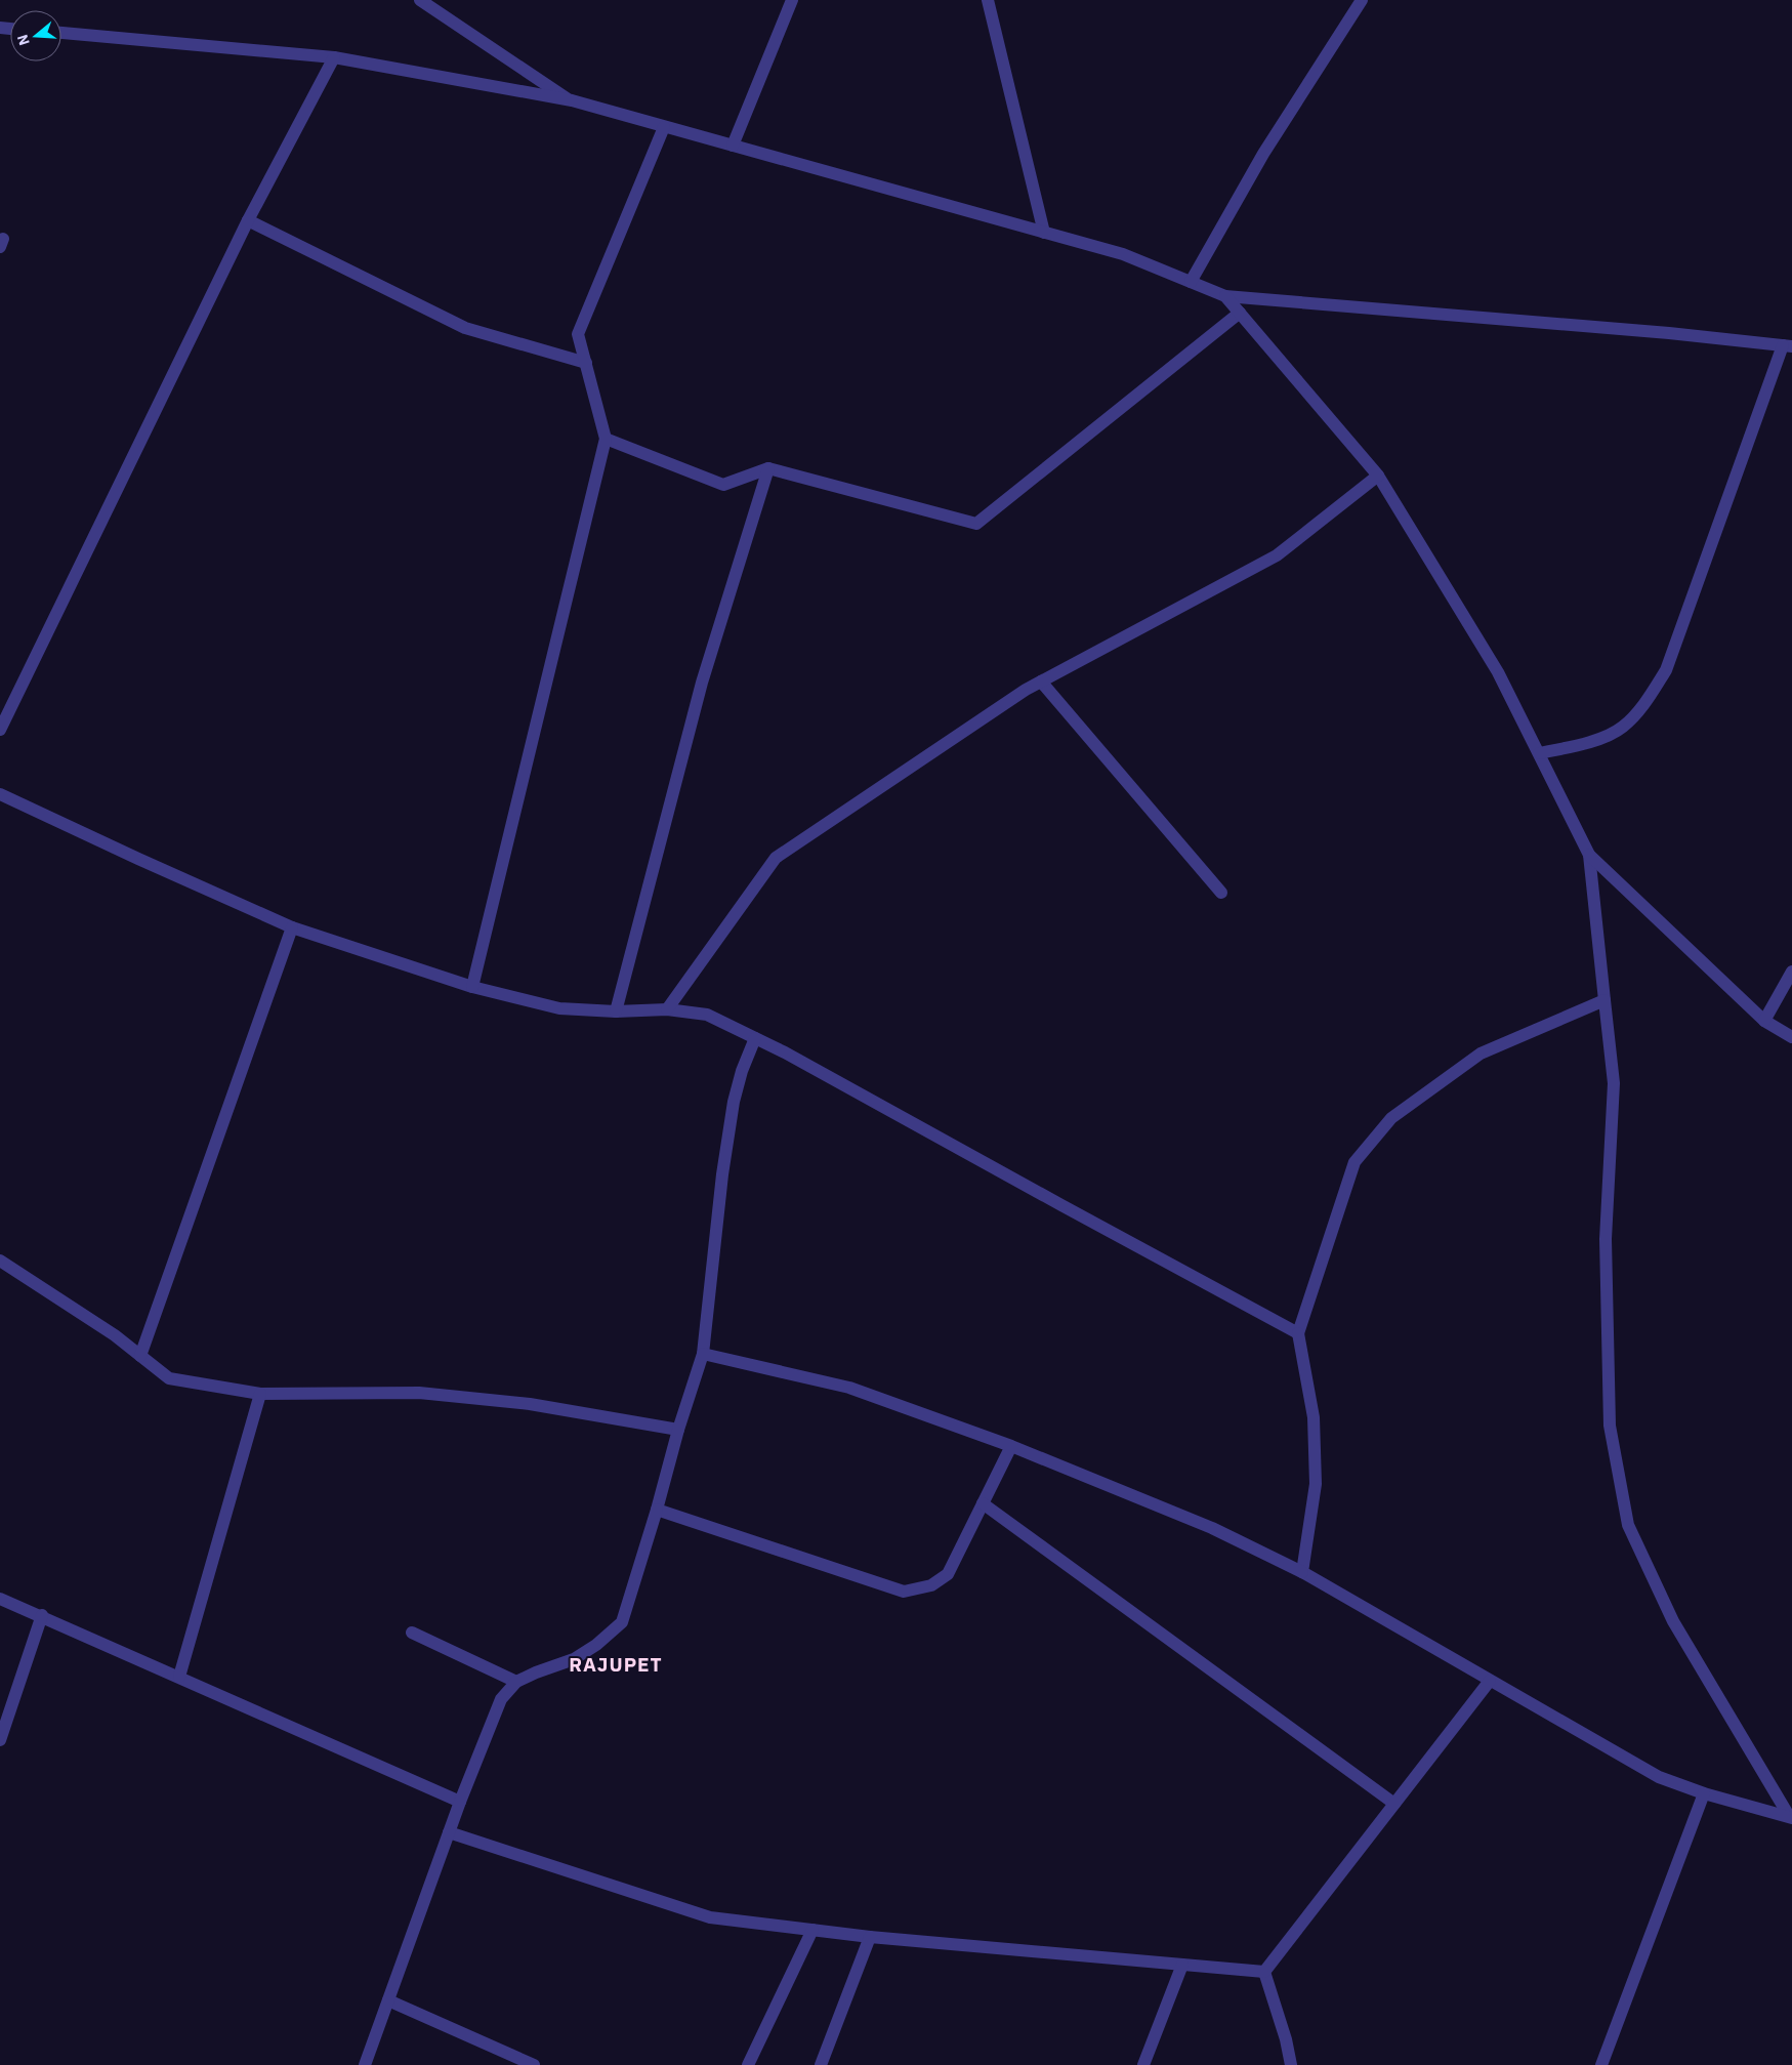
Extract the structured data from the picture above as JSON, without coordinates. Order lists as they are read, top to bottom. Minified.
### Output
{"districts":["RAJUPET"],"north":"left"}
